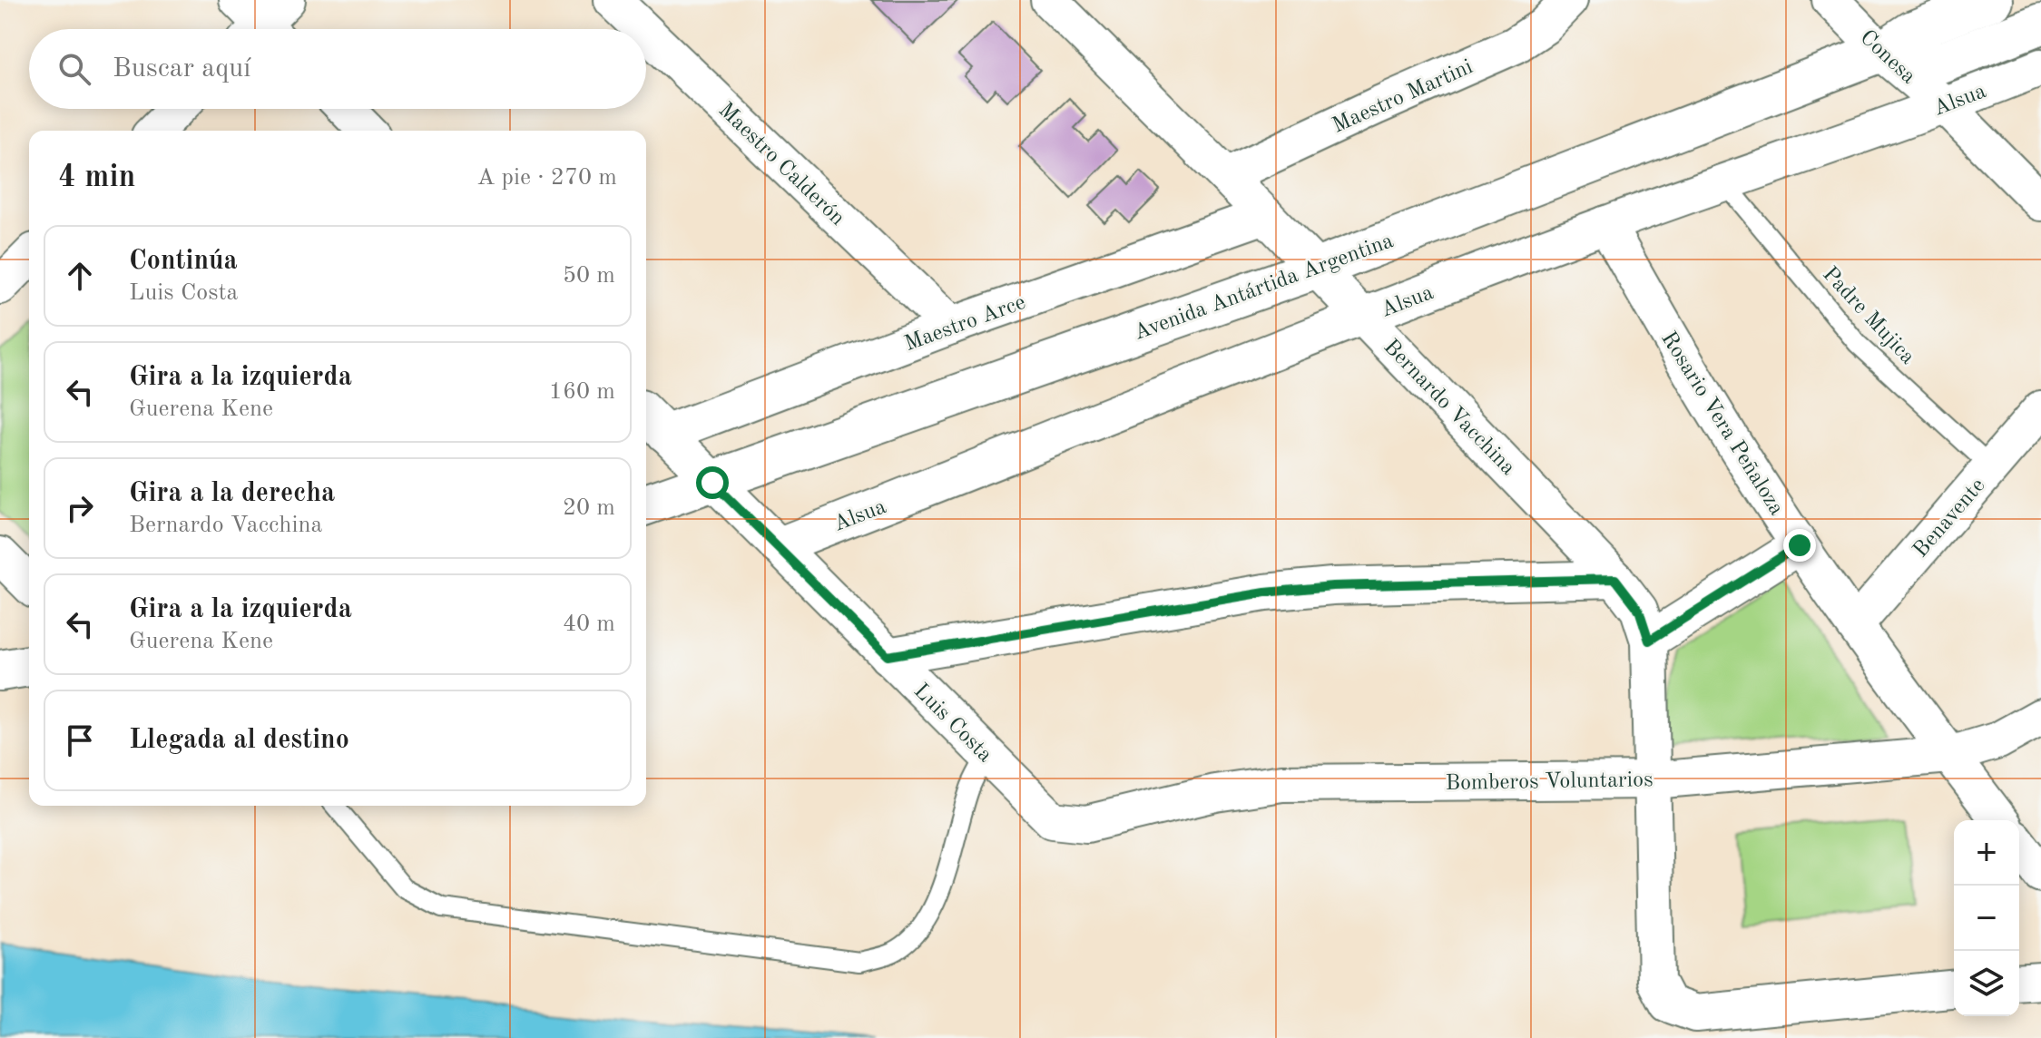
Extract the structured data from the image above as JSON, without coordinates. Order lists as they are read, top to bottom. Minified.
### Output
{"streets":{"main road":["Avenida Antártida Argentina"],"street":["Conesa","Maestro Martini","Alsua","Maestro Calderón","Maestro Arce","Bernardo Vacchina","Rosario Vera Peñaloza","Benavente","Luis Costa","Bomberos Voluntarios"],"lane":["Padre Mujica"]},"crossings":[["Conesa","Alsua"],["Conesa","Avenida Antártida Argentina"],["Maestro Martini","Bernardo Vacchina"],["Alsua","Padre Mujica"],["Alsua","Bernardo Vacchina"],["Alsua","Rosario Vera Peñaloza"],["Alsua","Luis Costa"],["Maestro Calderón","Maestro Arce"],["Avenida Antártida Argentina","Bernardo Vacchina"],["Avenida Antártida Argentina","Luis Costa"],["Padre Mujica","Benavente"],["Maestro Arce","Bernardo Vacchina"],["Maestro Arce","Luis Costa"],["Bernardo Vacchina","Bomberos Voluntarios"],["Rosario Vera Peñaloza","Benavente"],["Rosario Vera Peñaloza","Bomberos Voluntarios"],["Luis Costa","Bomberos Voluntarios"]],"page":{"search":"Buscar aquí","heading":["4 min","A pie · 270 m"],"list":[["Continúa","Luis Costa","50 m"],["Gira a la izquierda","Guerena Kene","160 m"],["Gira a la derecha","Bernardo Vacchina","20 m"],["Gira a la izquierda","Guerena Kene","40 m"],"Llegada al destino"],"map_buttons":["+","−"]}}
